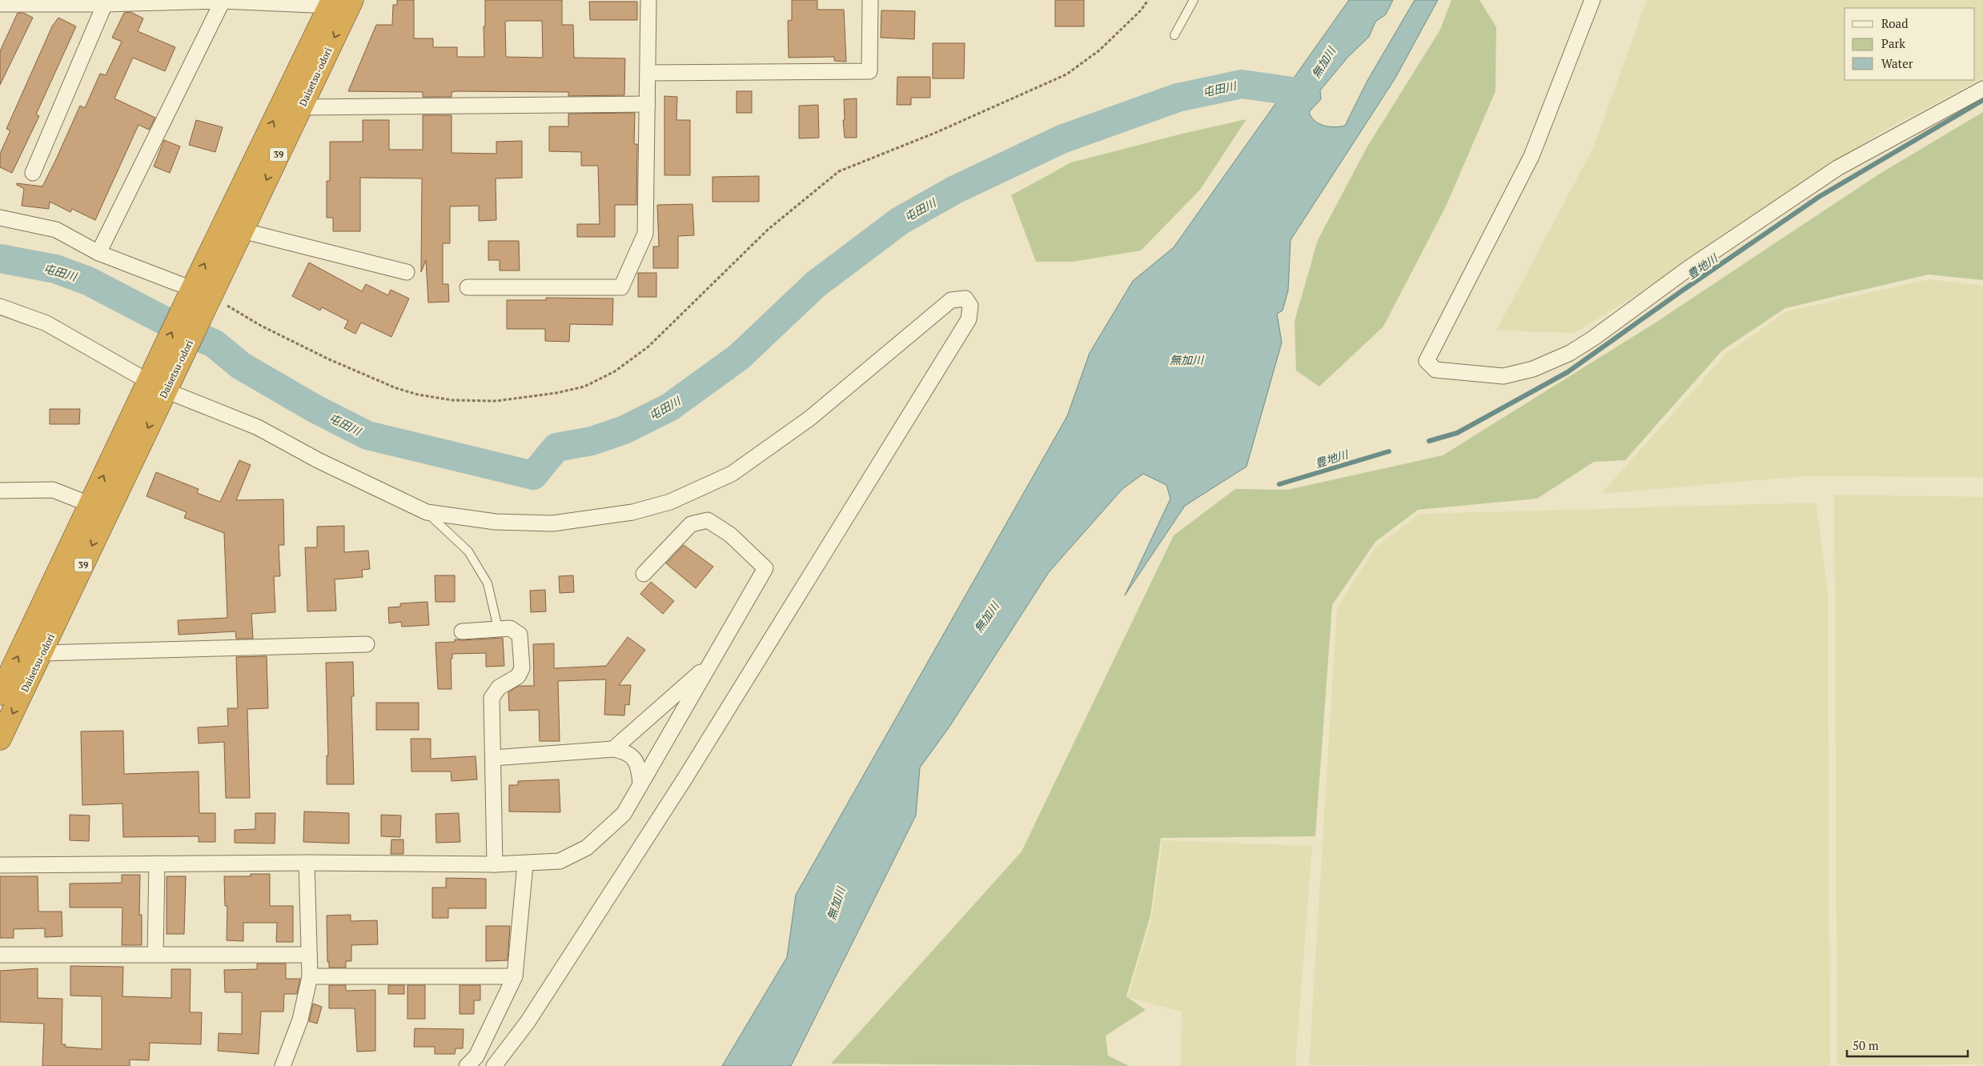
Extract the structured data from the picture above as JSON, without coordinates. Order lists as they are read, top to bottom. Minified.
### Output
{"streets":{"highway":["Daisetsu-odori","39"]},"water":["無加川","屯田川","豊地川"],"legend":["Road","Park","Water"],"scale_bar":"50 m"}
